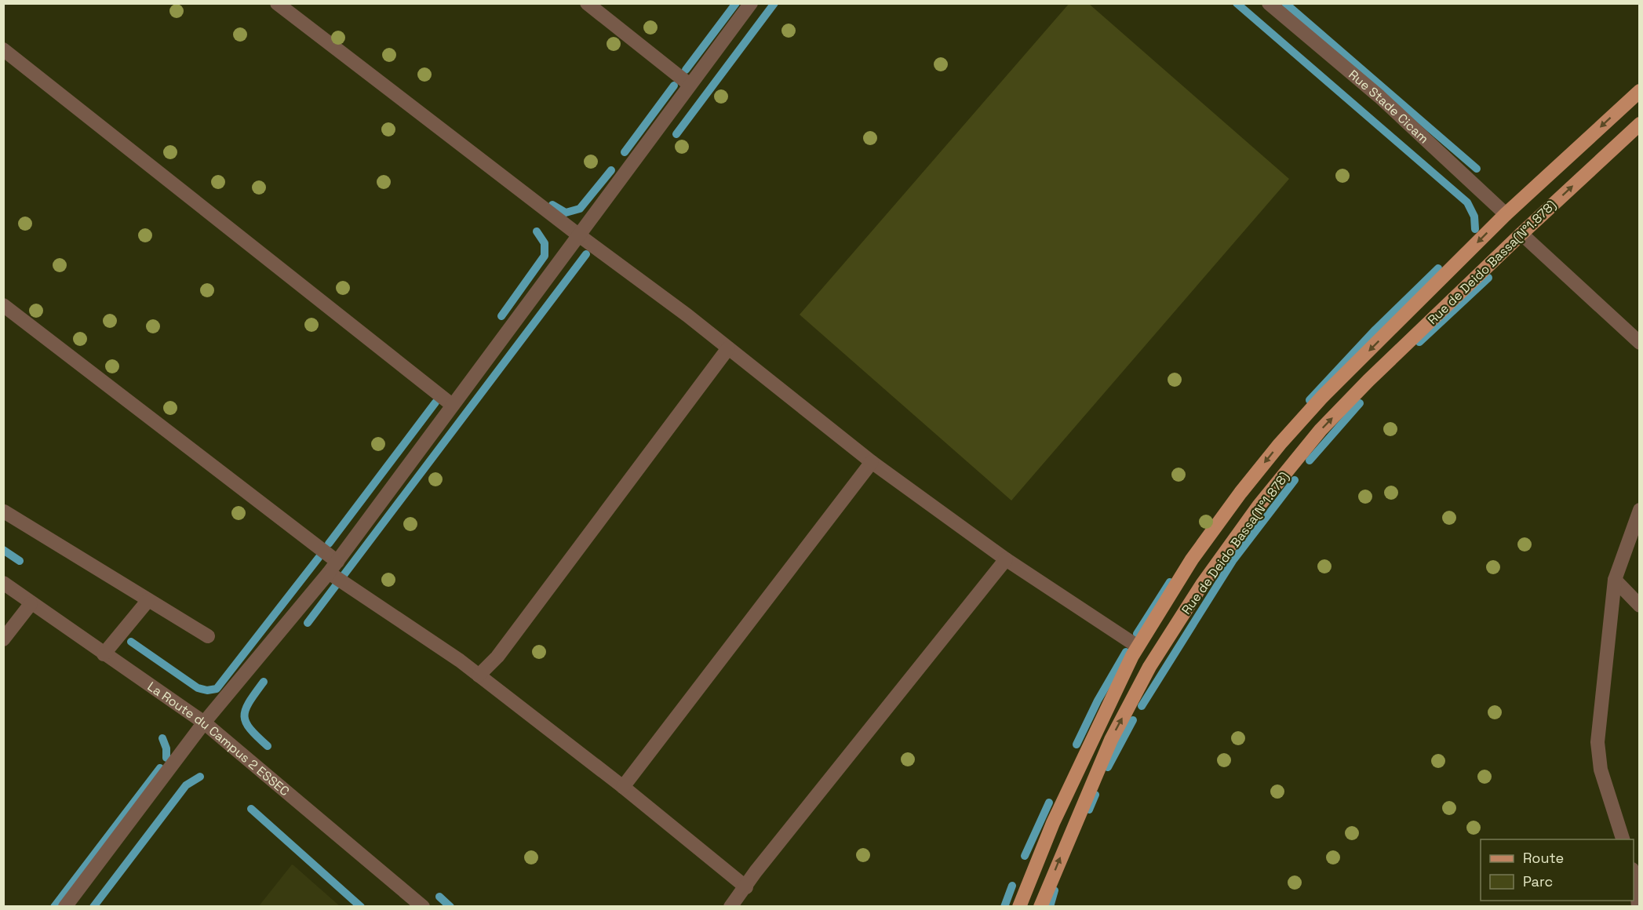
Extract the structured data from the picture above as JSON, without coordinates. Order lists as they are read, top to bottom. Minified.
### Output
{"streets":{"main road":["Rue de Deido Bassa(N°1.878)"],"street":["Rue Stade Cicam","La Route du Campus 2 ESSEC"]},"legend":["Route","Parc"]}
